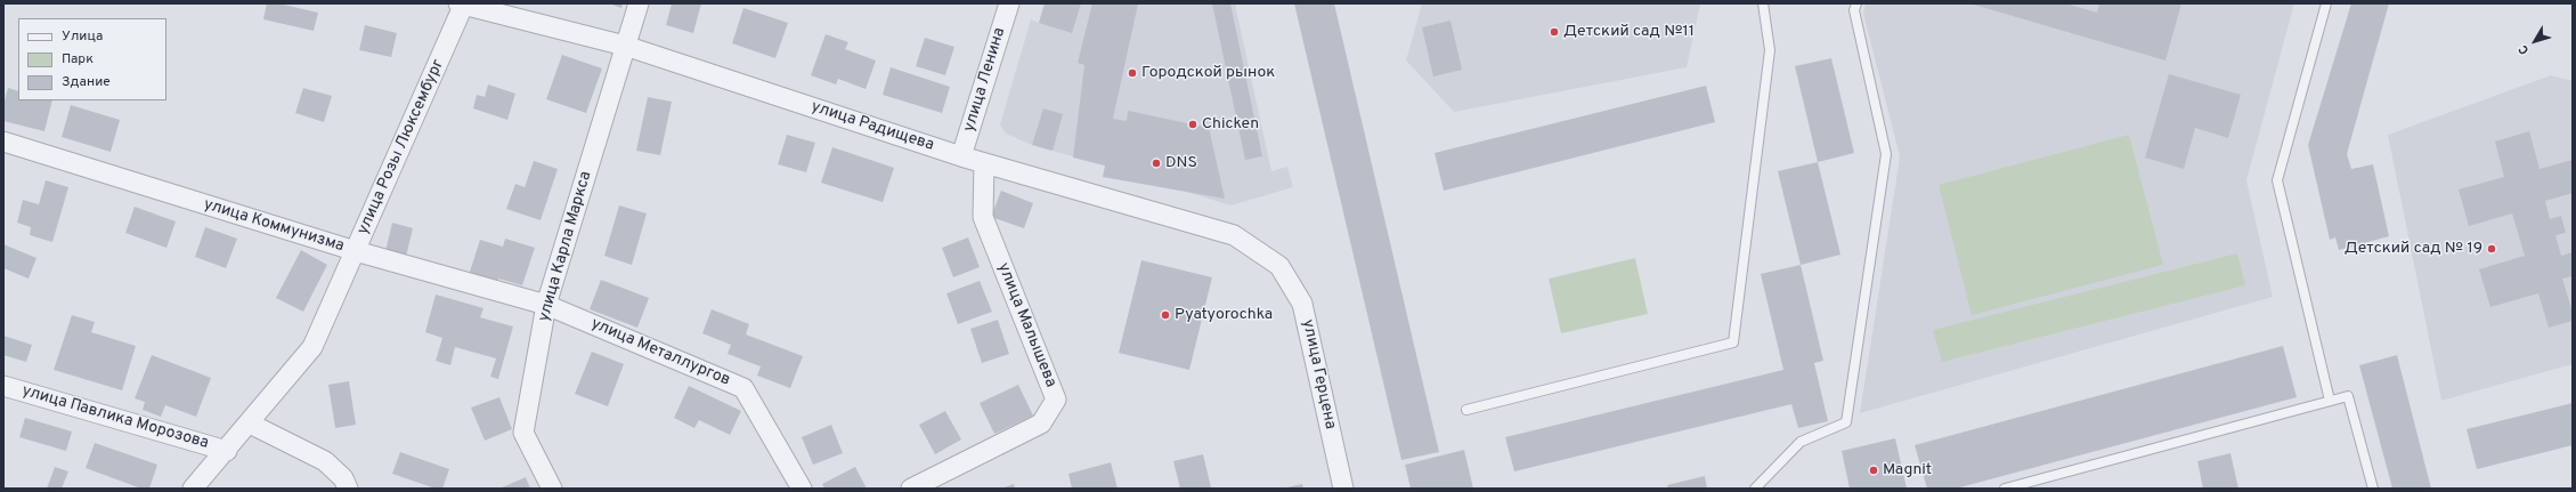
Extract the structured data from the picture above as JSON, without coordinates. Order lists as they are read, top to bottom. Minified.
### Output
{"streets":{"street":["улица Ленина","улица Радищева","улица Розы Люксембург","улица Коммунизма","улица Карла Маркса","улица Малышева","улица Металлургов","улица Герцена","улица Павлика Морозова"]},"crossings":[["улица Ленина","улица Радищева"],["улица Радищева","улица Розы Люксембург"],["улица Радищева","улица Карла Маркса"],["улица Радищева","улица Малышева"],["улица Радищева","улица Герцена"],["улица Розы Люксембург","улица Коммунизма"],["улица Розы Люксембург","улица Павлика Морозова"],["улица Коммунизма","улица Карла Маркса"],["улица Коммунизма","улица Металлургов"],["улица Карла Маркса","улица Металлургов"]],"places":["Детский сад №11","Городской рынок","Chicken","DNS","Детский сад № 19","Pyatyorochka","Magnit"],"legend":["Улица","Парк","Здание"],"north":"bottom left"}
